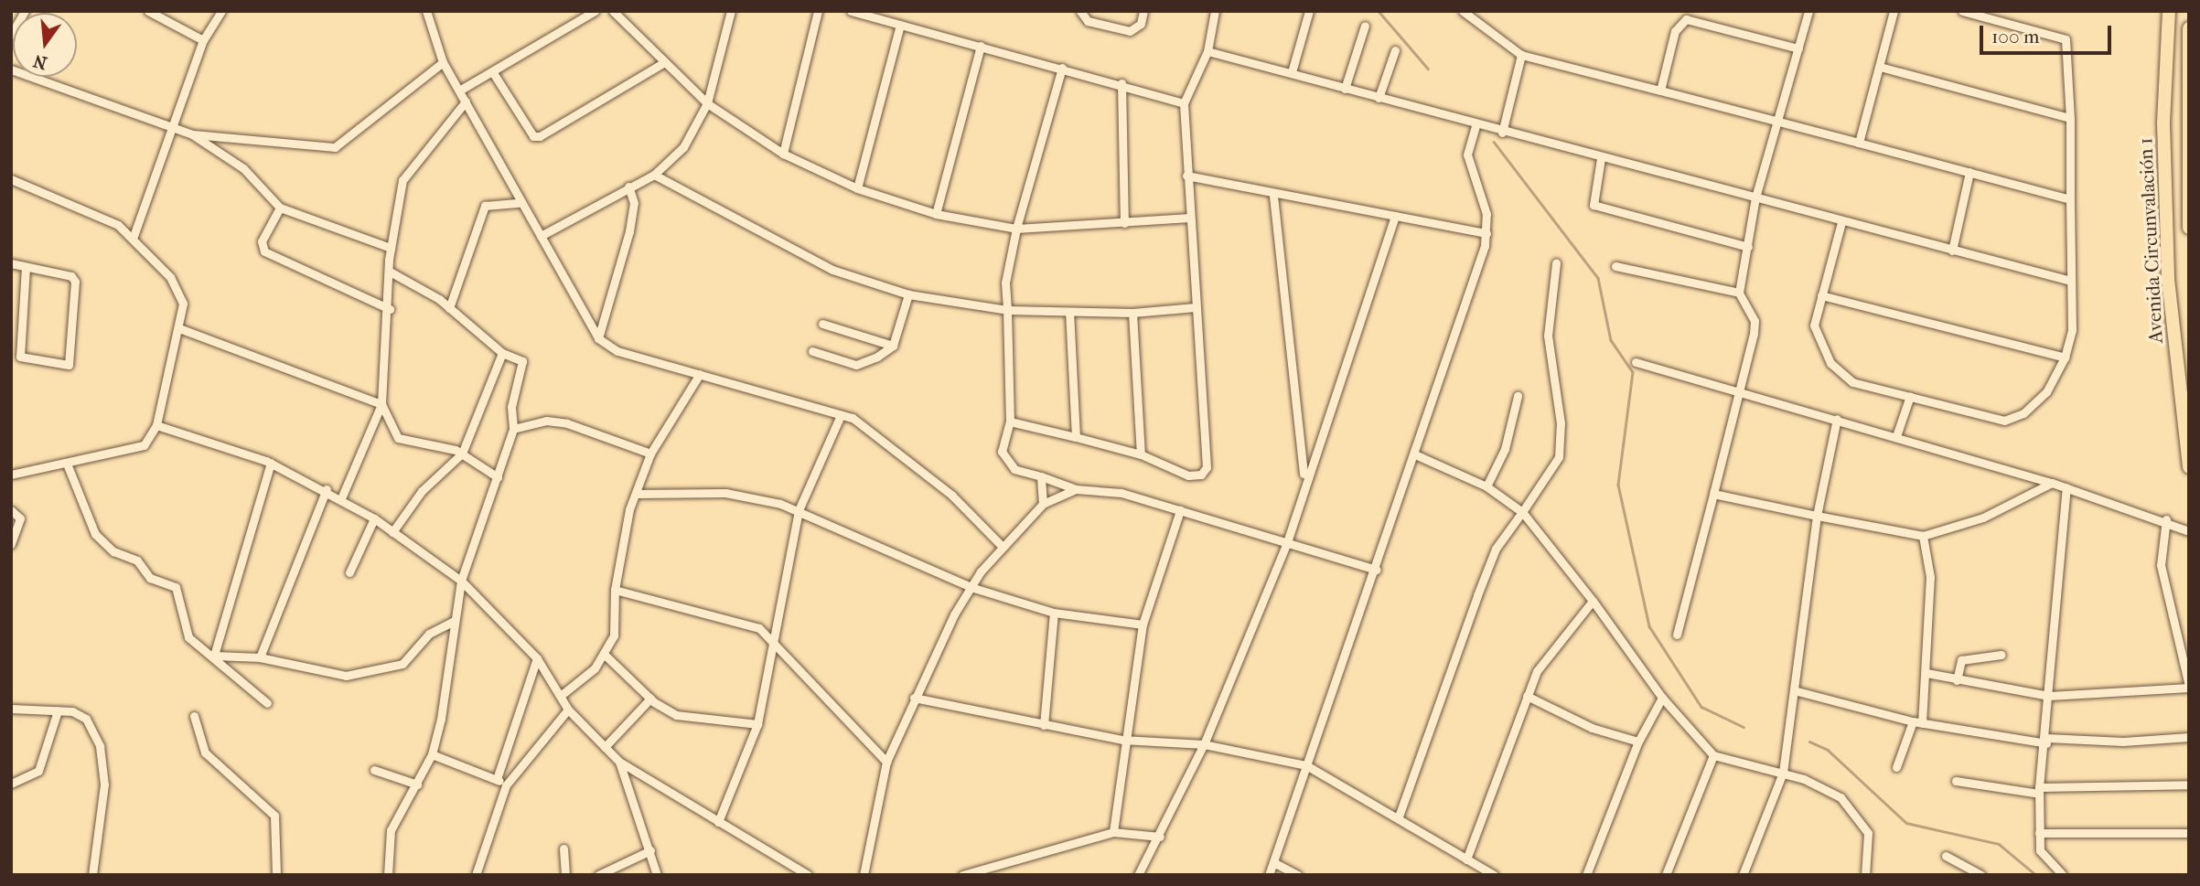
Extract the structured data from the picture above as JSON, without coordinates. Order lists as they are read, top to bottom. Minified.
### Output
{"streets":{"main road":["Avenida Circunvalación 1"]},"scale_bar":"100 m","north":"bottom"}
